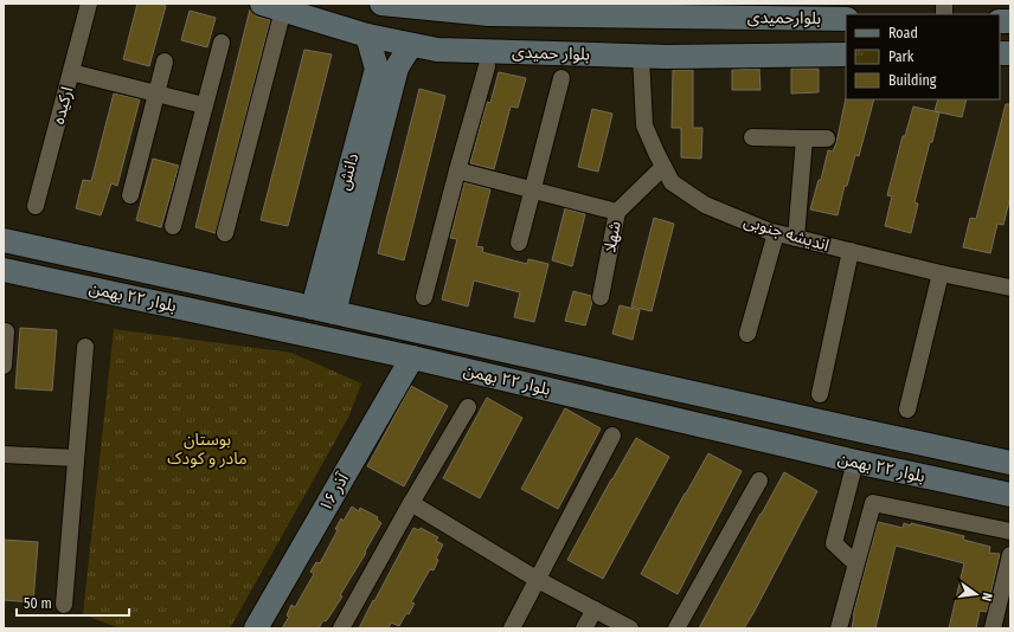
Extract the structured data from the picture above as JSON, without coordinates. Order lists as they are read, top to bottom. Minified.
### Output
{"streets":{"main road":["بلوارحمیدی","بلوار حمیدی","دانش","بلوار ۲۲ بهمن","۱۶ آذر"],"street":["ارکیده","اندیشه جنوبی","شهلا"]},"crossings":[["بلوار حمیدی","دانش"],["بلوار حمیدی","اندیشه جنوبی"],["دانش","بلوار ۲۲ بهمن"],["اندیشه جنوبی","شهلا"],["بلوار ۲۲ بهمن","۱۶ آذر"]],"parks":["بوستان مادر و کودک"],"legend":["Road","Park","Building"],"scale_bar":"50 m","north":"right"}
